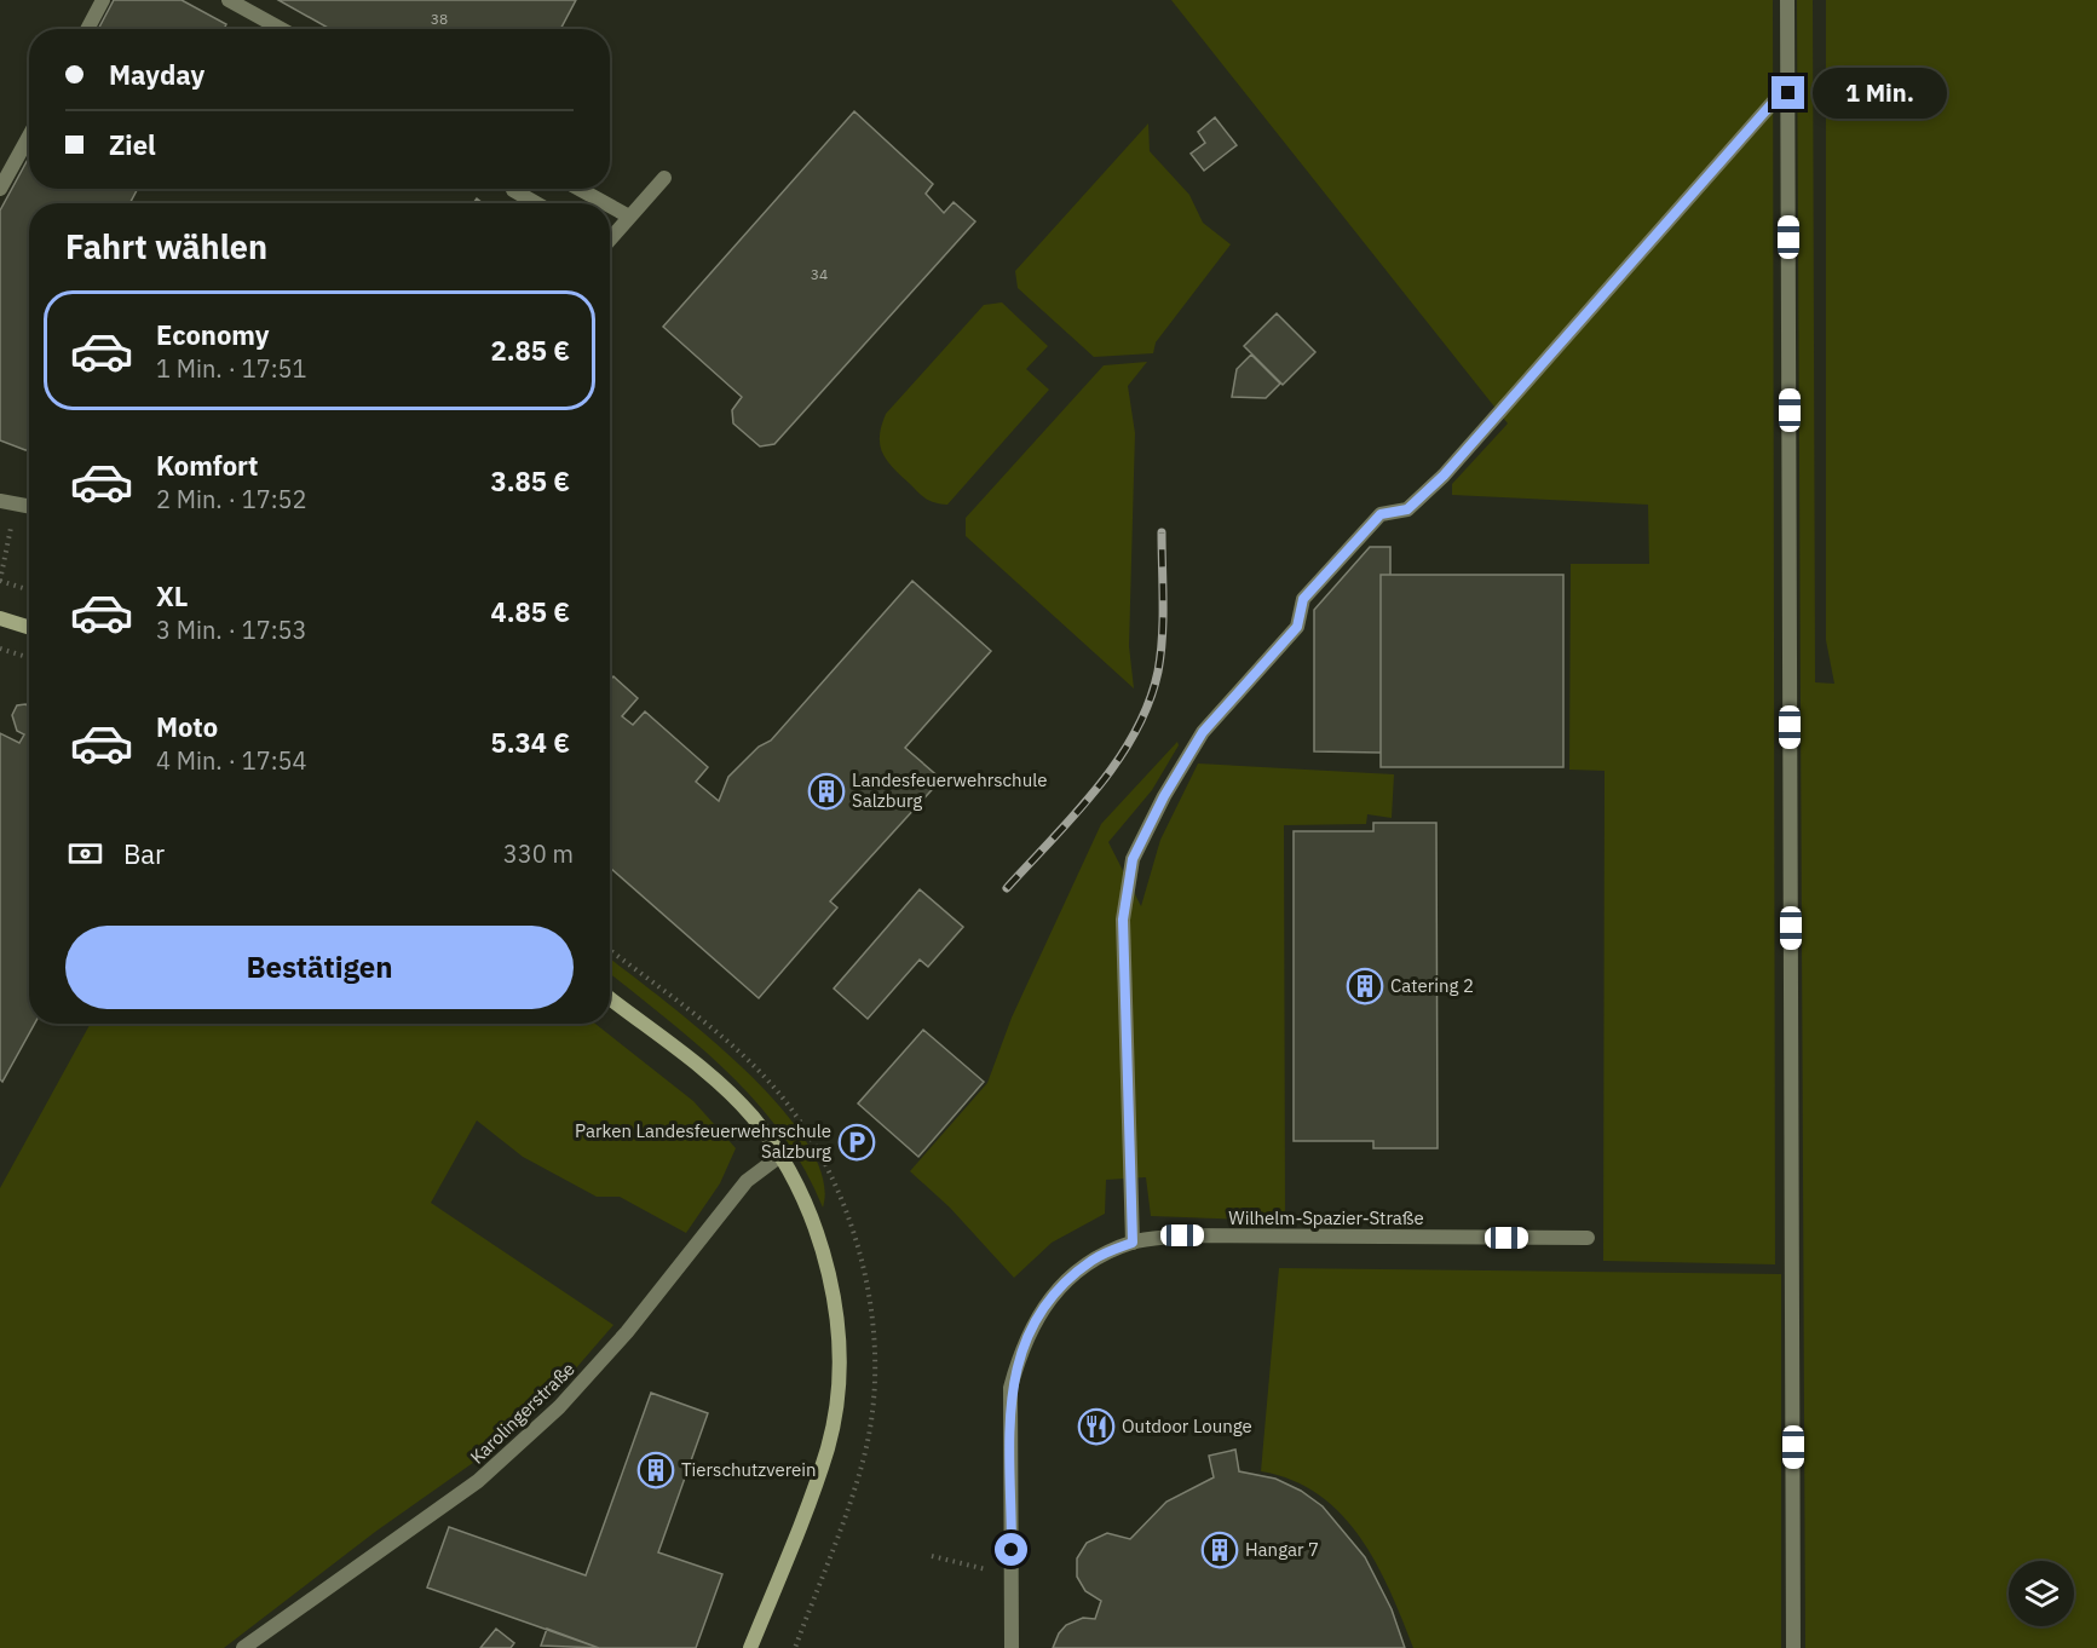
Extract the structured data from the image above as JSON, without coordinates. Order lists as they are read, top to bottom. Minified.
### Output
{"streets":{"street":["Wilhelm-Spazier-Straße","Karolingerstraße"]},"places":{"building":["Landesfeuerwehrschule Salzburg","Catering 2","Tierschutzverein","Hangar 7"],"parking":["Parken Landesfeuerwehrschule Salzburg"],"restaurant":["Outdoor Lounge"]},"house_numbers":["38","34"],"page":{"banner":["Mayday","Ziel"],"bubble":"1 Min.","heading":"Fahrt wählen","list":[{"name":"Economy","note":"1 Min. · 17:51","value":"2.85 €"},{"name":"Komfort","note":"2 Min. · 17:52","value":"3.85 €"},{"name":"XL","note":"3 Min. · 17:53","value":"4.85 €"},{"name":"Moto","note":"4 Min. · 17:54","value":"5.34 €"}],"pay":["Bar","330 m"],"buttons":"Bestätigen"}}
